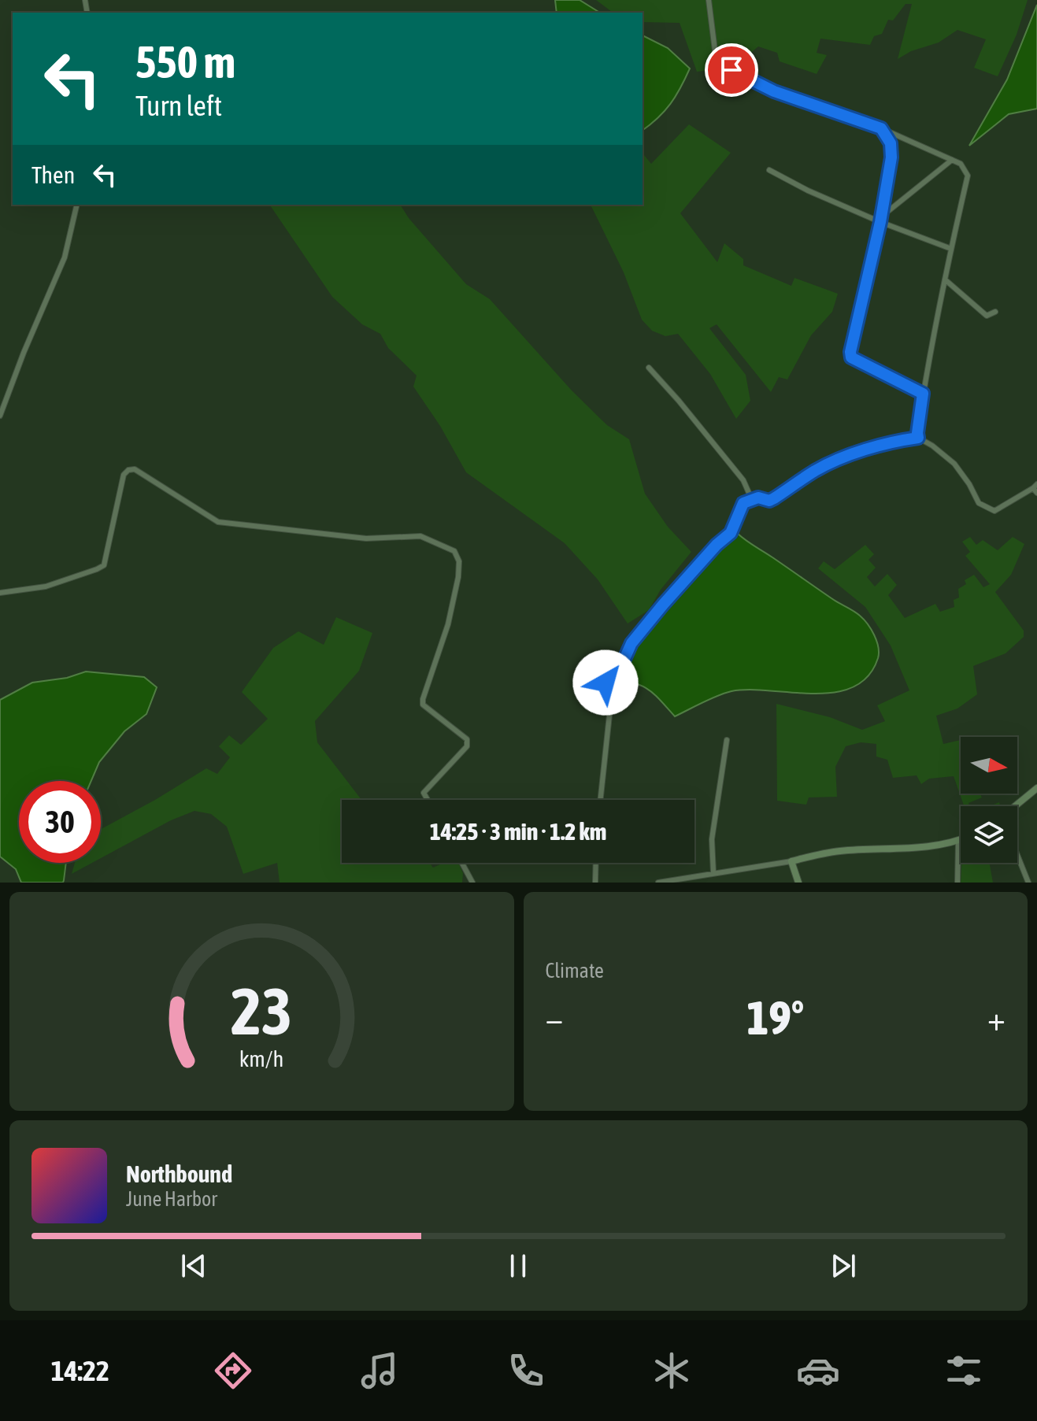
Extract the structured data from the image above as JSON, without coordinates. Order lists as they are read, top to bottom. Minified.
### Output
{"north":"right","page":{"turn":["550 m","Turn left"],"then":"Then","limit":"30","trip":"14:25 · 3 min · 1.2 km","tile":"Climate","heat":["−","19°","+"],"song":["Northbound","June Harbor"],"tabs":"14:22","gauge":["23","km/h"]}}
